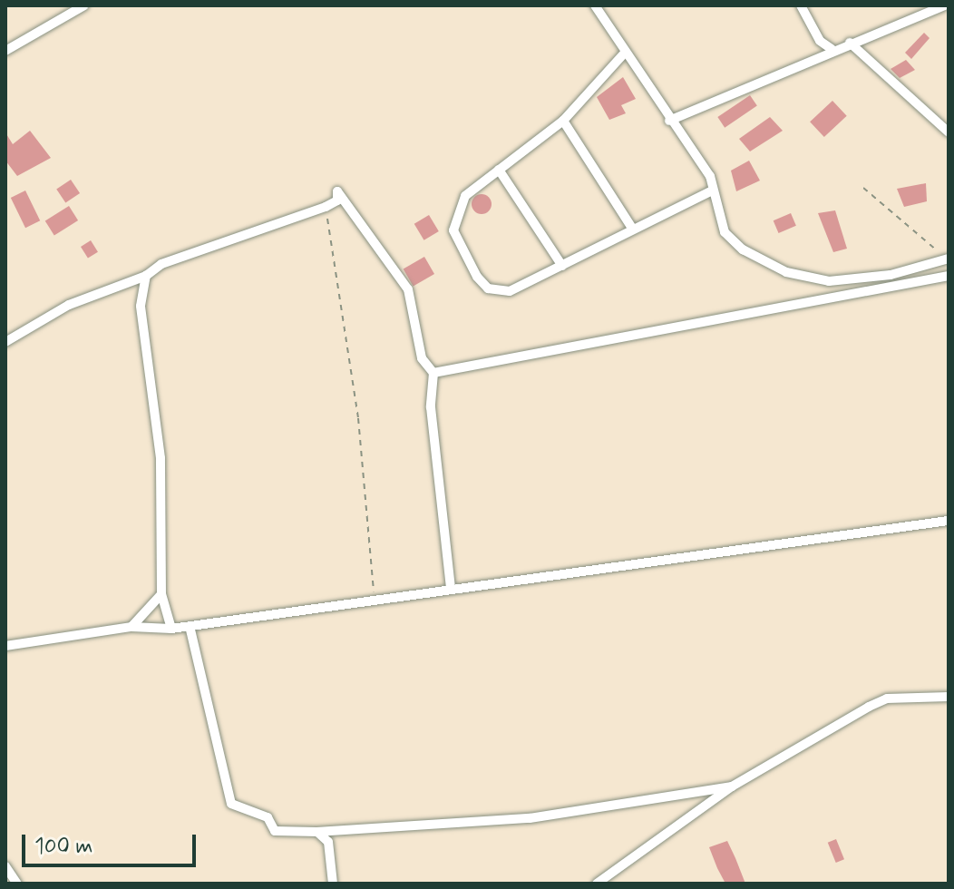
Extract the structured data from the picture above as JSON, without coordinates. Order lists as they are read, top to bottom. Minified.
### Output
{"scale_bar":"100 m"}
